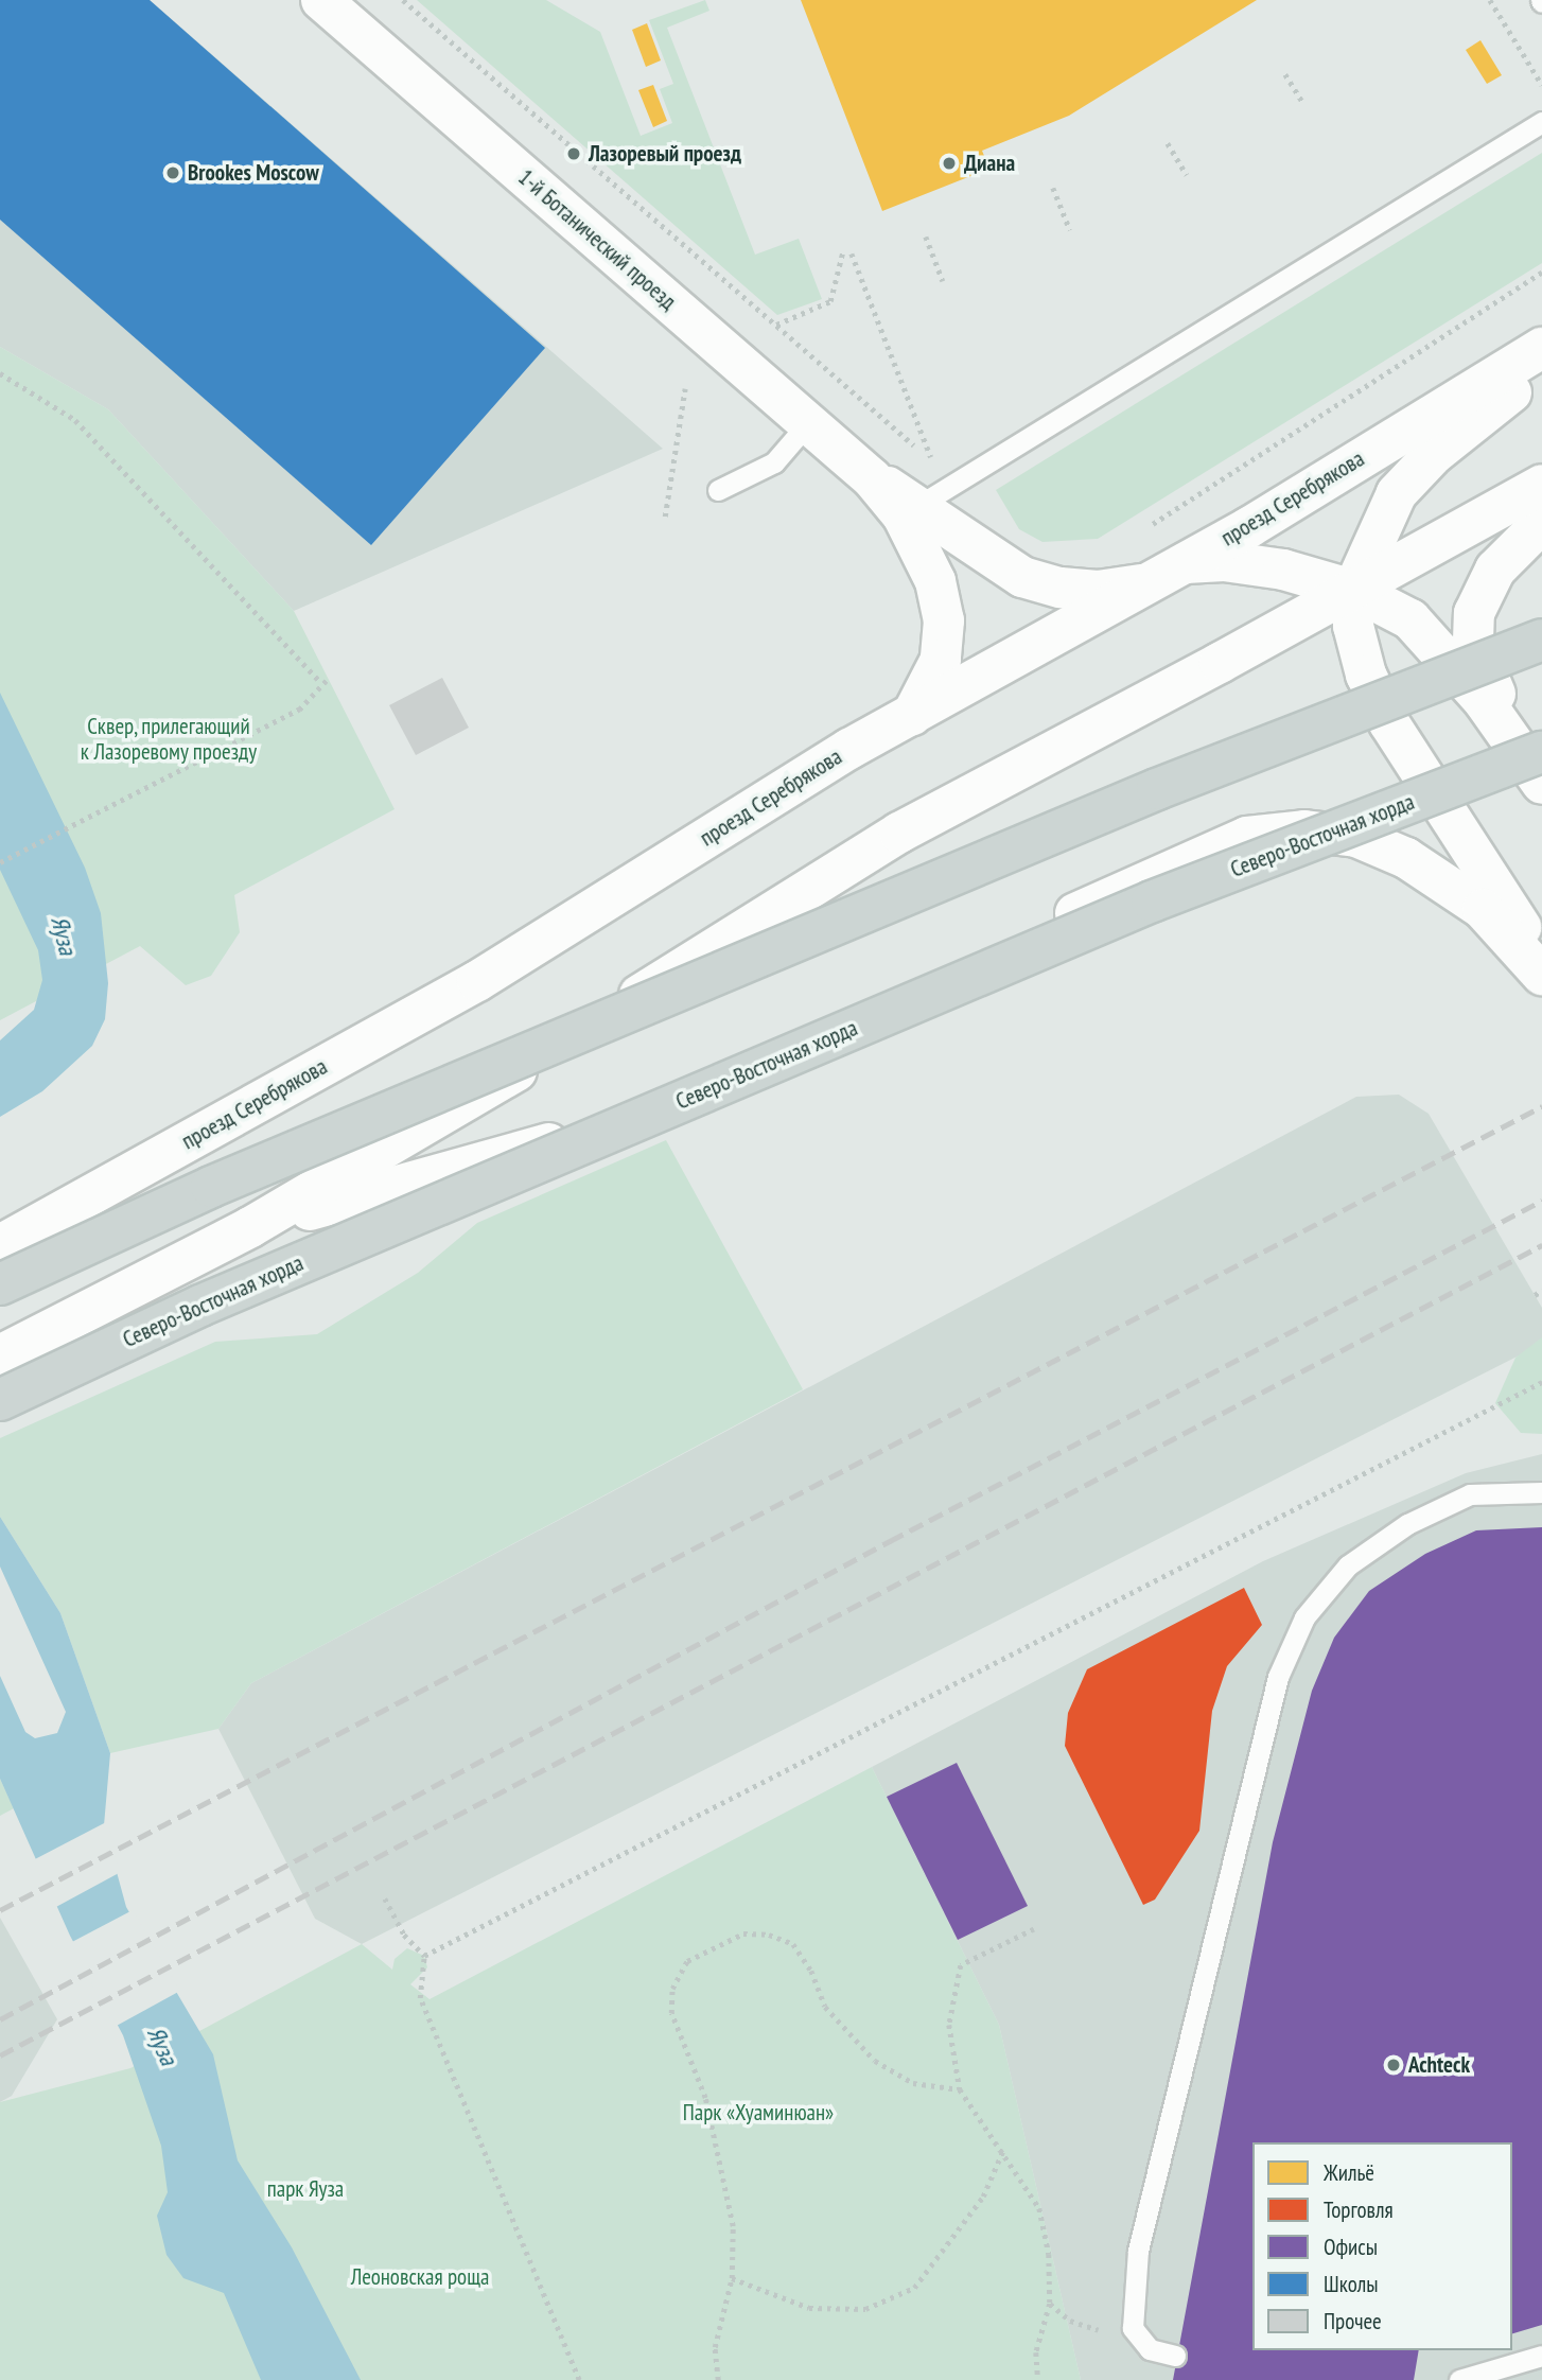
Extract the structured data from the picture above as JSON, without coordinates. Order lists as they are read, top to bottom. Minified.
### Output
{"streets":{"main road":["1-й Ботанический проезд","проезд Серебрякова","Северо-Восточная хорда"]},"crossings":[["1-й Ботанический проезд","проезд Серебрякова"]],"water":["Яуза"],"parks":["Сквер, прилегающий к Лазоревому проезду","Парк «Хуаминюан»","парк Яуза","Леоновская роща"],"places":["Лазоревый проезд","Диана","Brookes Moscow","Achteck"],"legend":["Жильё","Торговля","Офисы","Школы","Прочее"]}
